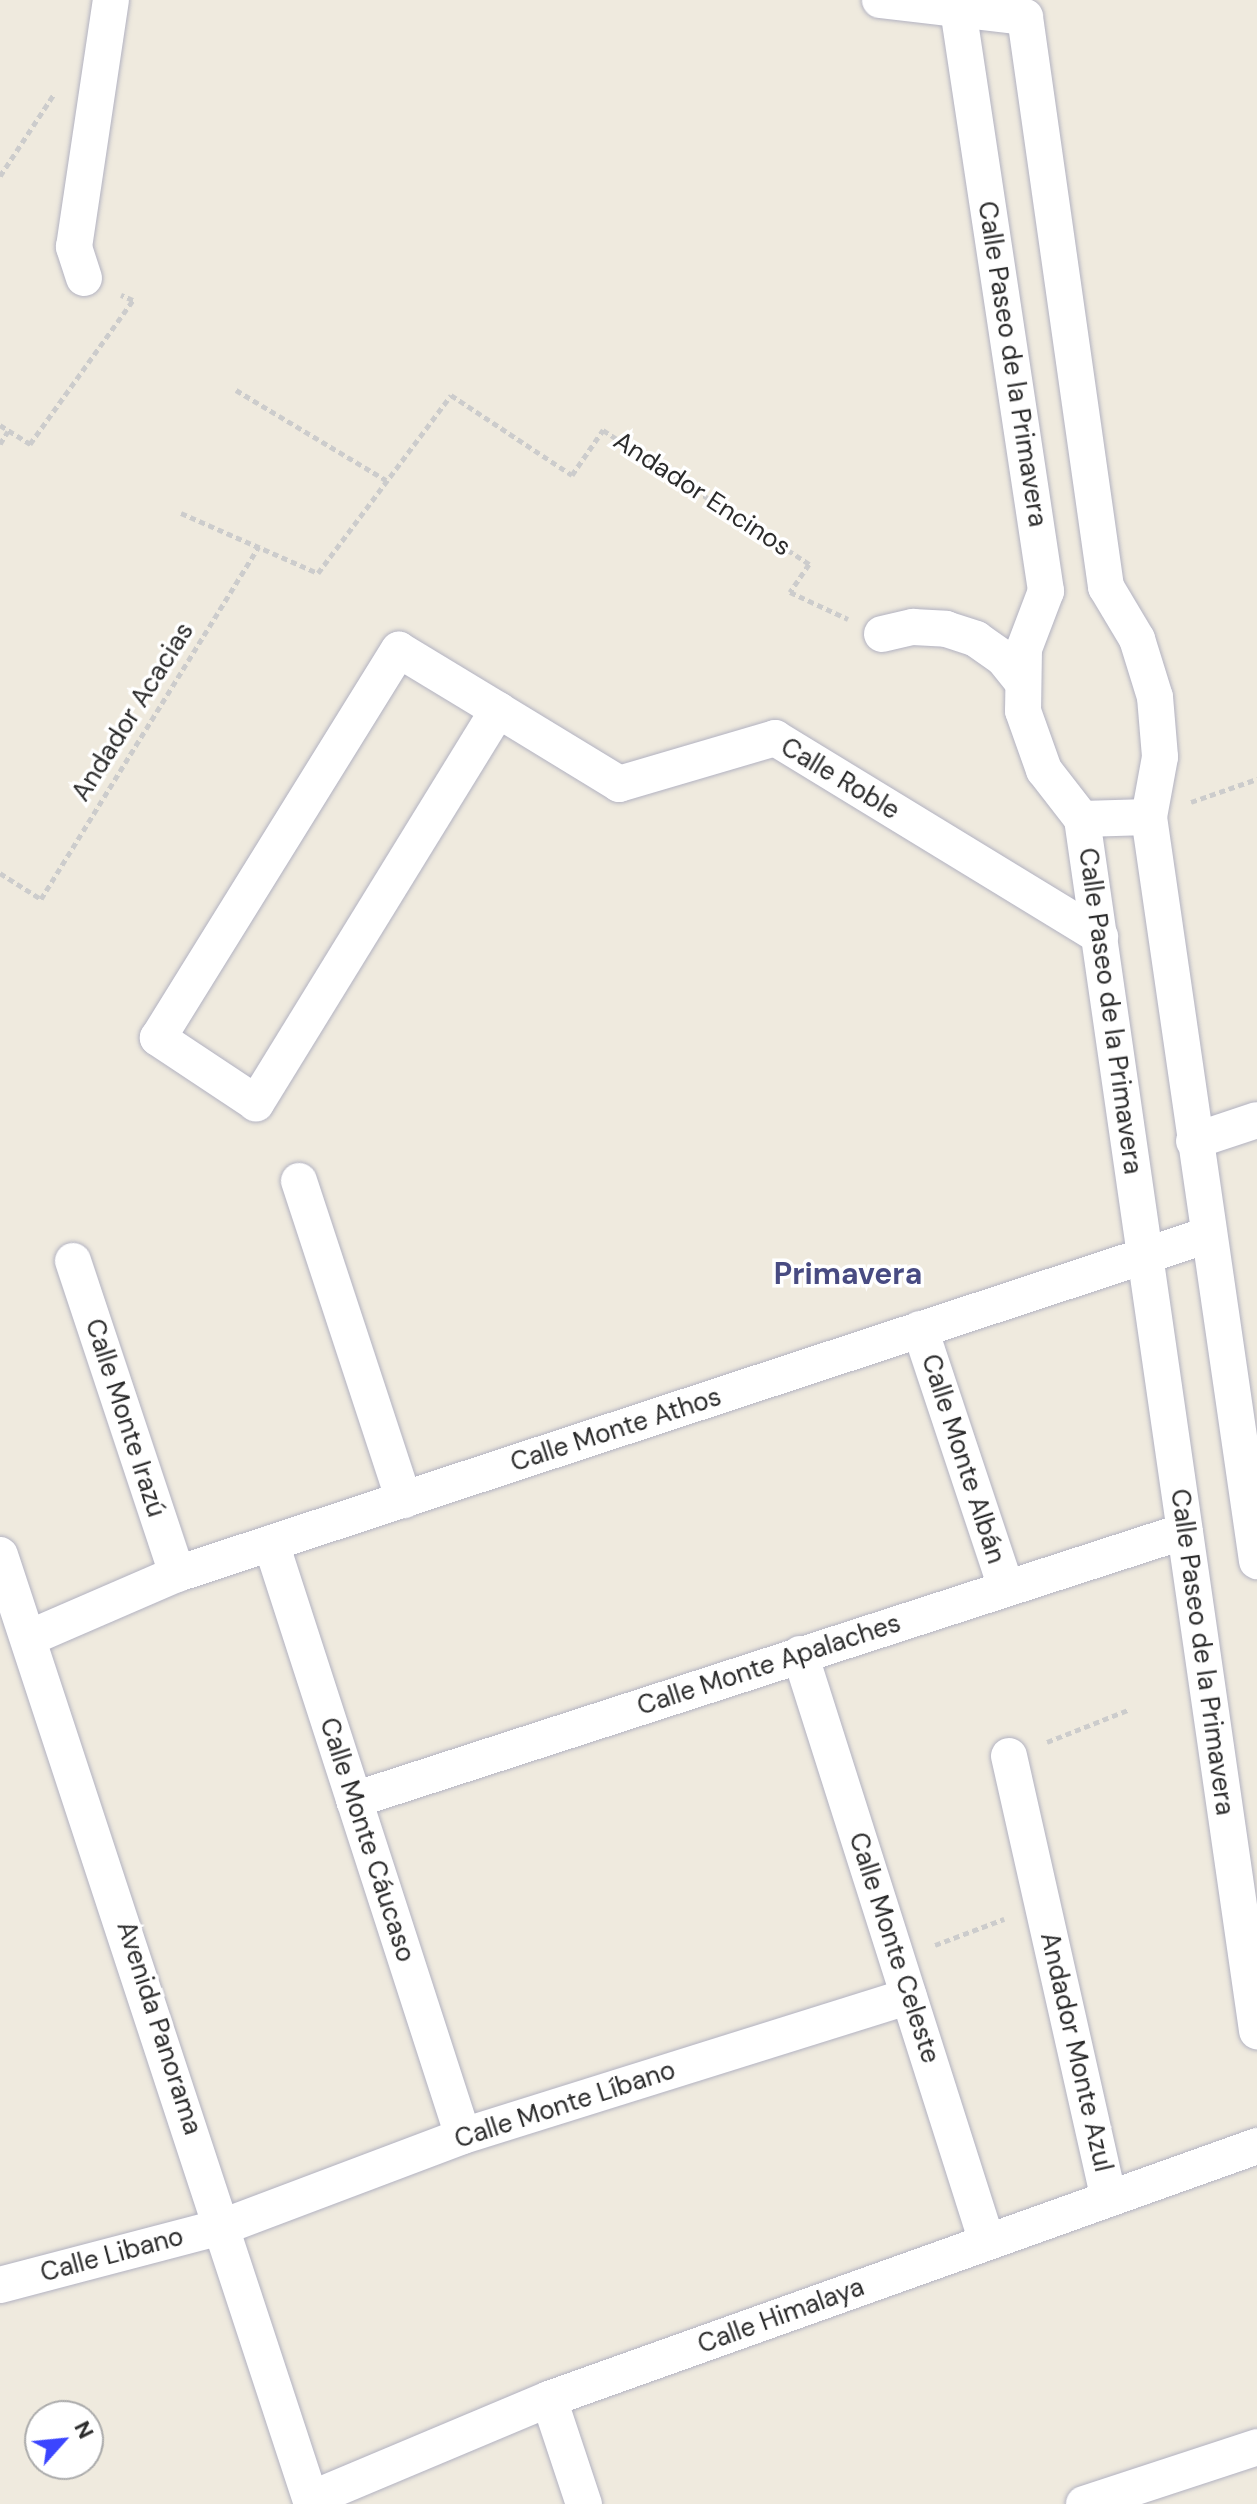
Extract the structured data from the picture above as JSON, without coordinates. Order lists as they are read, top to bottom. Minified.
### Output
{"streets":{"street":["Calle Paseo de la Primavera","Calle Roble","Calle Monte Irazú","Calle Monte Athos","Calle Monte Albán","Calle Monte Apalaches","Calle Monte Cáucaso","Calle Monte Celeste","Avenida Panorama","Andador Monte Azul","Calle Monte Líbano","Calle Libano","Calle Himalaya"],"path":["Andador Encinos","Andador Acacias"]},"crossings":[["Calle Paseo de la Primavera","Calle Roble"],["Calle Paseo de la Primavera","Calle Monte Athos"],["Calle Paseo de la Primavera","Calle Monte Apalaches"],["Andador Encinos","Andador Acacias"],["Calle Monte Irazú","Calle Monte Athos"],["Calle Monte Athos","Calle Monte Albán"],["Calle Monte Athos","Calle Monte Cáucaso"],["Calle Monte Athos","Avenida Panorama"],["Calle Monte Albán","Calle Monte Apalaches"],["Calle Monte Apalaches","Calle Monte Cáucaso"],["Calle Monte Apalaches","Calle Monte Celeste"],["Calle Monte Cáucaso","Calle Monte Líbano"],["Calle Monte Celeste","Andador Monte Azul"],["Calle Monte Celeste","Calle Monte Líbano"],["Calle Monte Celeste","Calle Himalaya"],["Avenida Panorama","Calle Monte Líbano"],["Avenida Panorama","Calle Libano"],["Avenida Panorama","Calle Himalaya"],["Andador Monte Azul","Calle Himalaya"],["Calle Monte Líbano","Calle Libano"]],"districts":["Primavera"],"north":"top right"}
